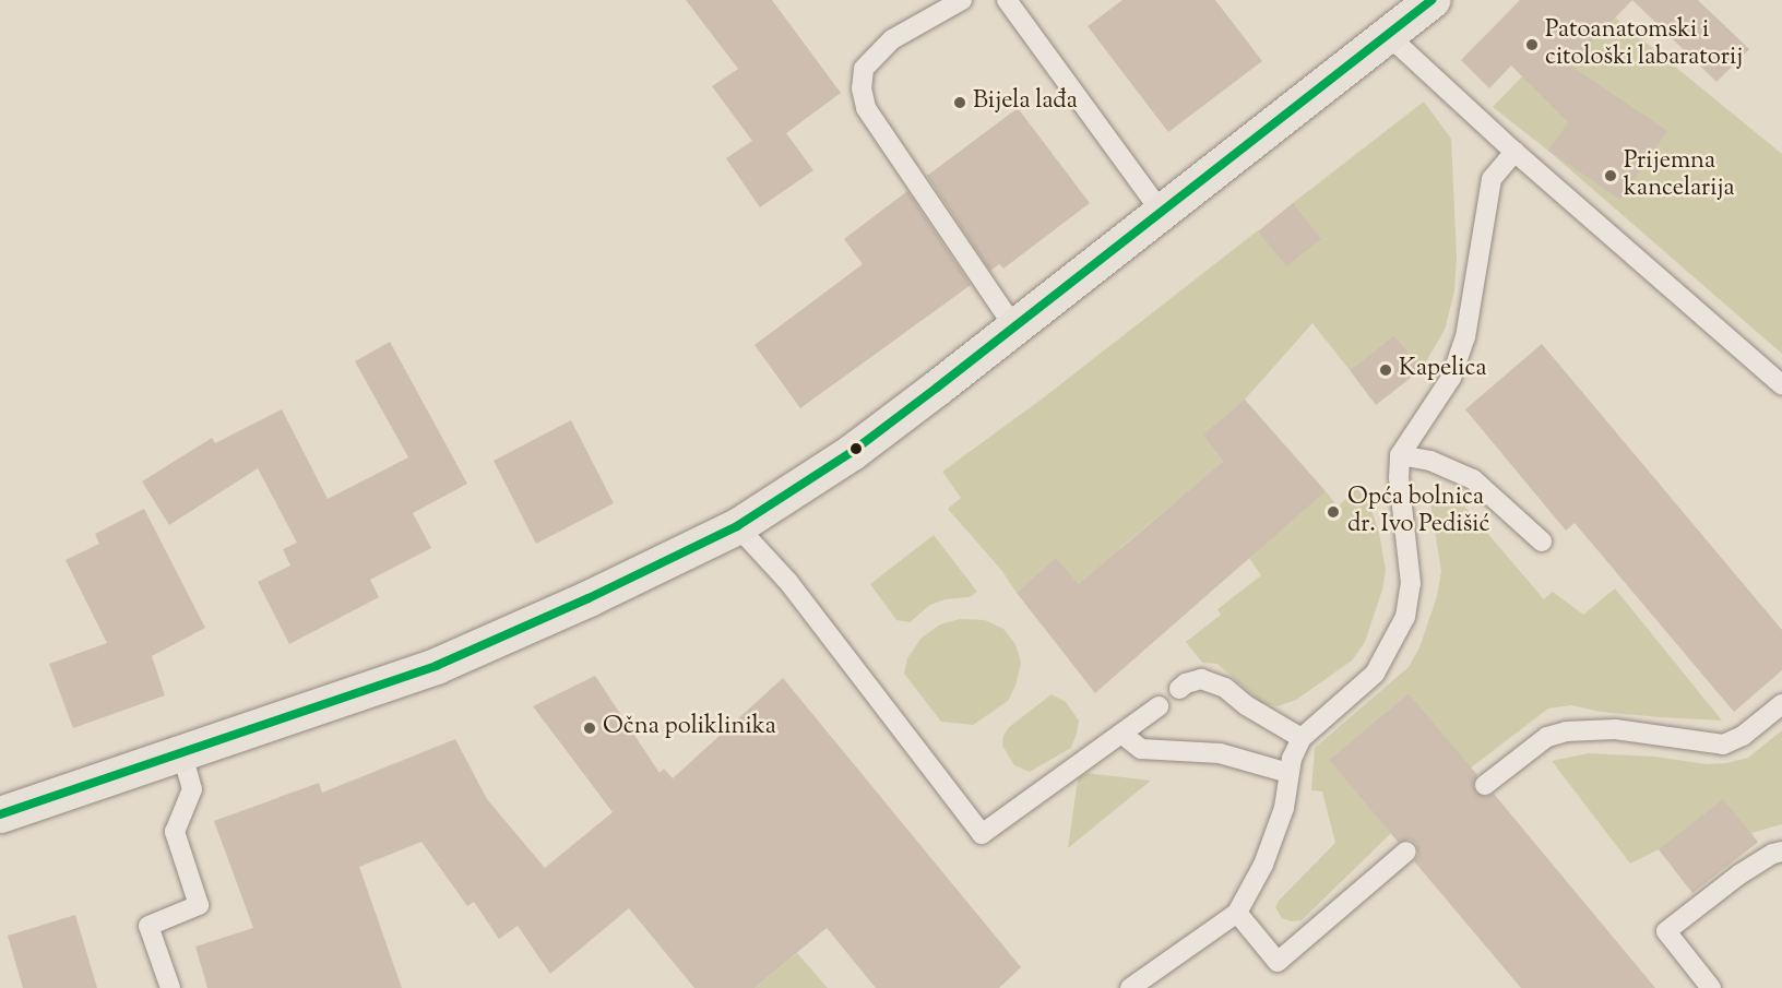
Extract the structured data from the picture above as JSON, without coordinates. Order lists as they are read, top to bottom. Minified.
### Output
{"places":["Patoanatomski i citološki labaratorij","Bijela lađa","Prijemna kancelarija","Kapelica","Opća bolnica dr. Ivo Pedišić","Očna poliklinika"]}
